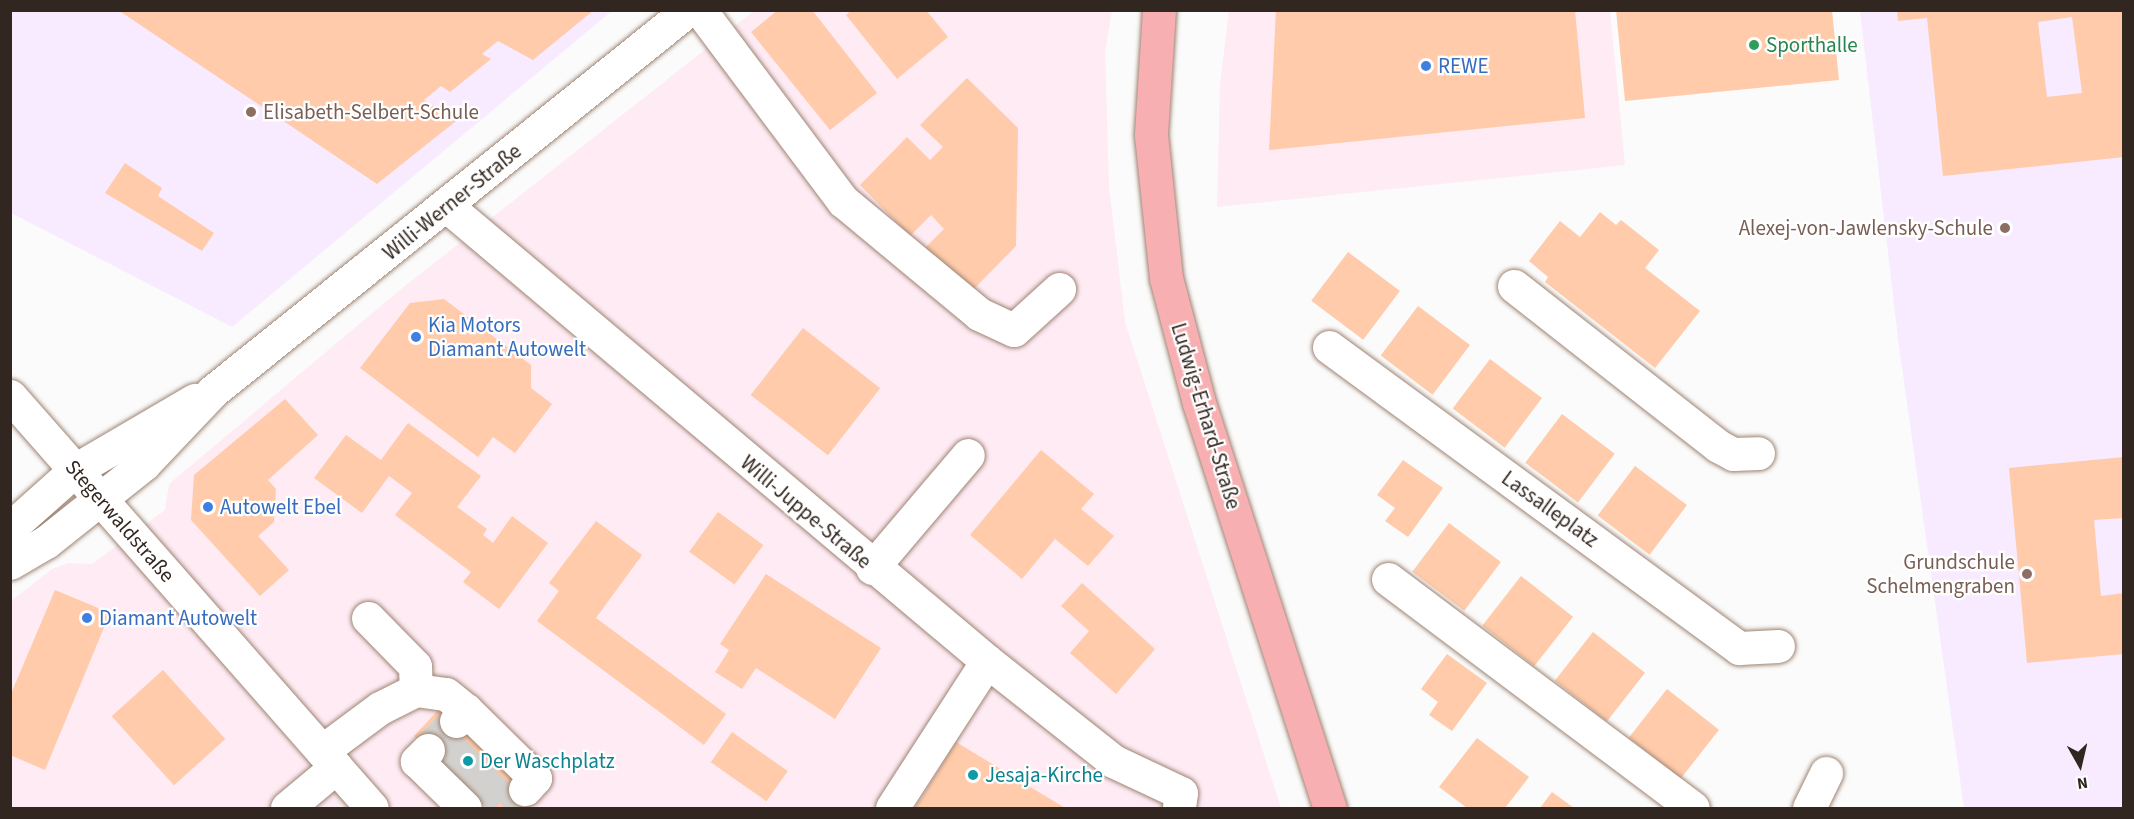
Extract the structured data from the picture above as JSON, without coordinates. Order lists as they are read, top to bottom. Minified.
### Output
{"streets":{"main road":["Ludwig-Erhard-Straße"],"street":["Willi-Werner-Straße","Lassalleplatz","Willi-Juppe-Straße","Stegerwaldstraße"]},"crossings":[["Willi-Werner-Straße","Willi-Juppe-Straße"],["Willi-Werner-Straße","Stegerwaldstraße"]],"places":["Sporthalle","REWE","Elisabeth-Selbert-Schule","Alexej-von-Jawlensky-Schule","Kia Motors Diamant Autowelt","Autowelt Ebel","Grundschule Schelmengraben","Diamant Autowelt","Der Waschplatz","Jesaja-Kirche"],"north":"bottom"}
